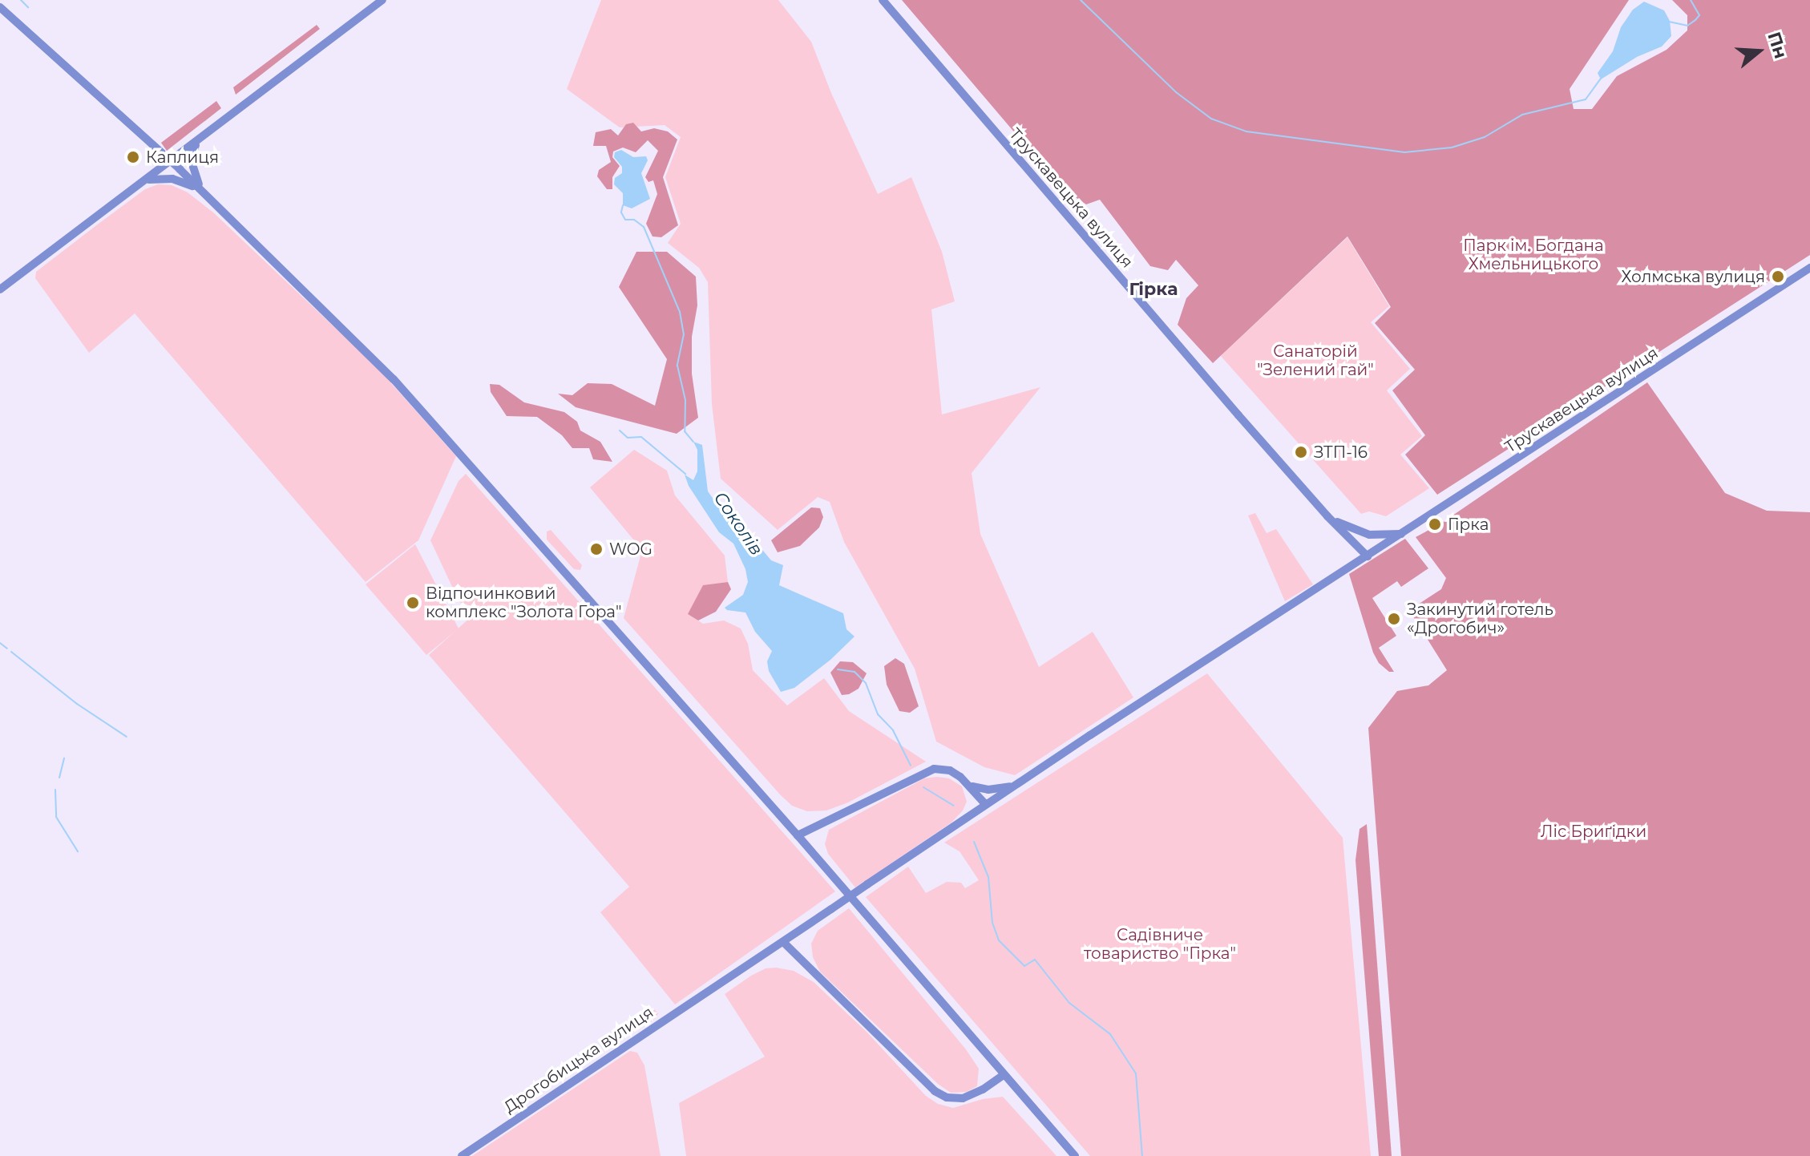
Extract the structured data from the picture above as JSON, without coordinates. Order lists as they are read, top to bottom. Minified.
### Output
{"streets":{"main road":["Трускавецька вулиця","Дрогобицька вулиця"]},"crossings":[["Трускавецька вулиця","Дрогобицька вулиця"]],"districts":["Гірка"],"water":["Соколів"],"parks":["Парк ім. Богдана Хмельницького","Санаторій \"Зелений гай\"","Ліс Бриґідки","Садівниче товариство \"Гірка\""],"places":["Каплиця","Холмська вулиця","ЗТП-16","Гірка","WOG","Відпочинковий комплекс \"Золота Гора\"","Закинутий готель «Дрогобич»"],"north":"right"}
